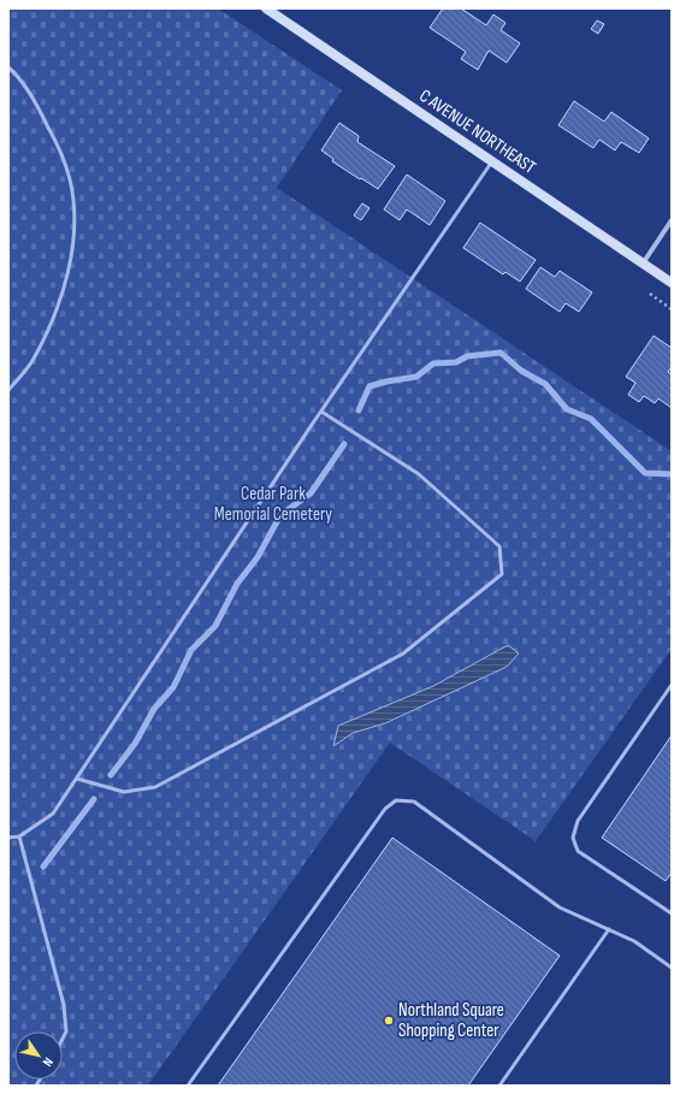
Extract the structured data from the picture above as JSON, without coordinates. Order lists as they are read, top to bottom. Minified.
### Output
{"streets":{"street":["C AVENUE NORTHEAST"]},"parks":["Cedar Park Memorial Cemetery"],"places":["Northland Square Shopping Center"],"north":"bottom right"}
